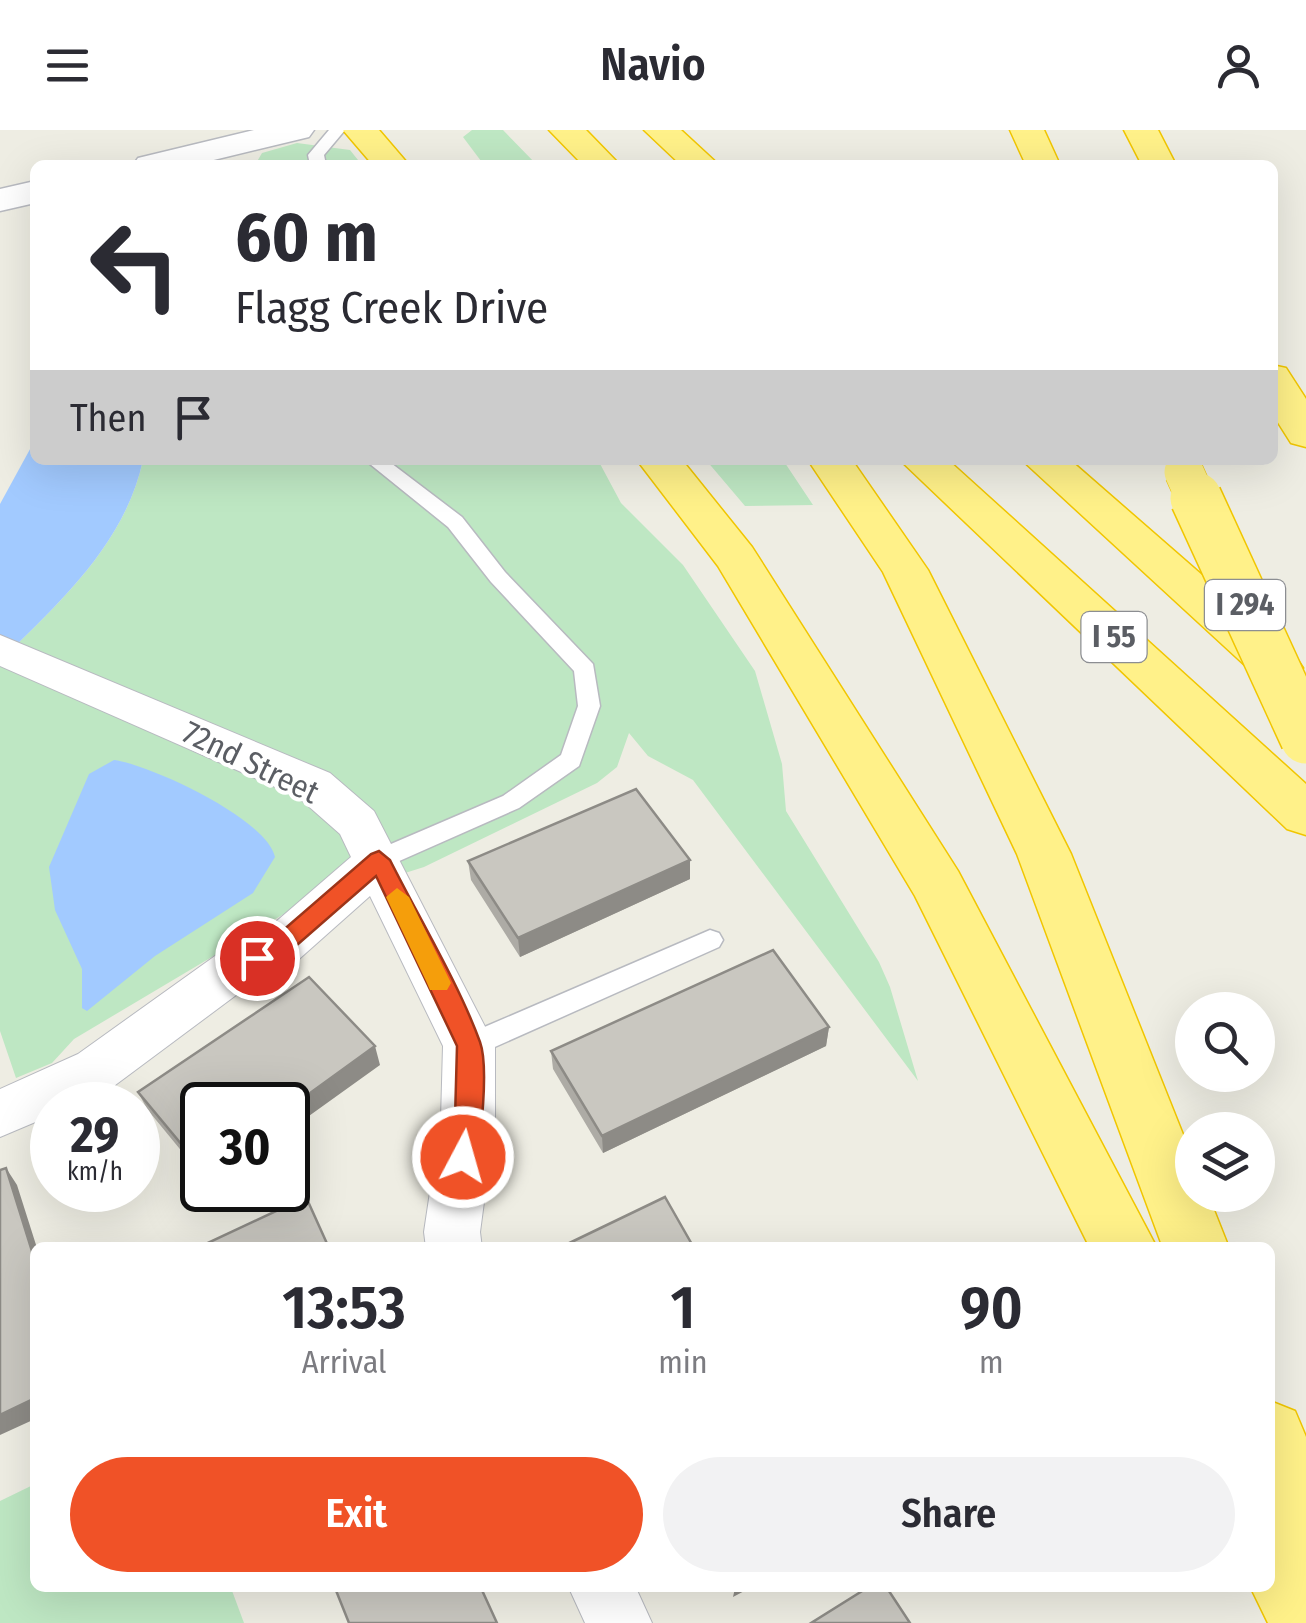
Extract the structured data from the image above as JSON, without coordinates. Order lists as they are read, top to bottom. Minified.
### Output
{"streets":{"highway":["I 294","I 55"],"street":["72nd Street"]},"page":{"header":"Navio","turn":["60 m","Flagg Creek Drive"],"then":"Then","speed":"29 km/h","limit":"30","eta":["13:53","Arrival","1","min","90","m"],"buttons":["Exit","Share"]}}
